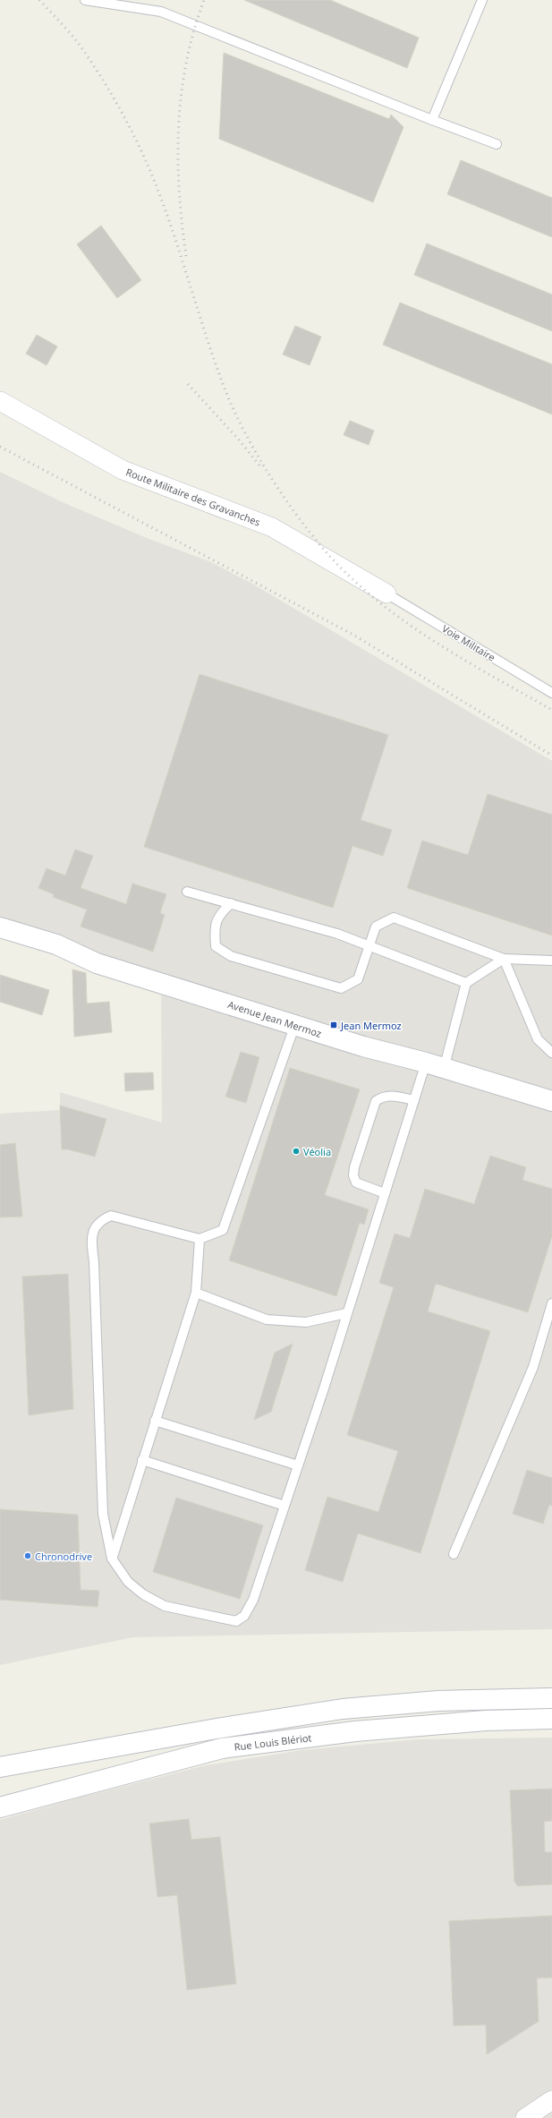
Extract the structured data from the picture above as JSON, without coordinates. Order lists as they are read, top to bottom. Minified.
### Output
{"streets":{"main road":["Avenue Jean Mermoz","Rue Louis Blériot"],"street":["Route Militaire des Gravanches"],"lane":["Voie Militaire"]},"crossings":[["Route Militaire des Gravanches","Voie Militaire"]],"places":{"transit":["Jean Mermoz"],"other":["Véolia","Chronodrive"]}}
